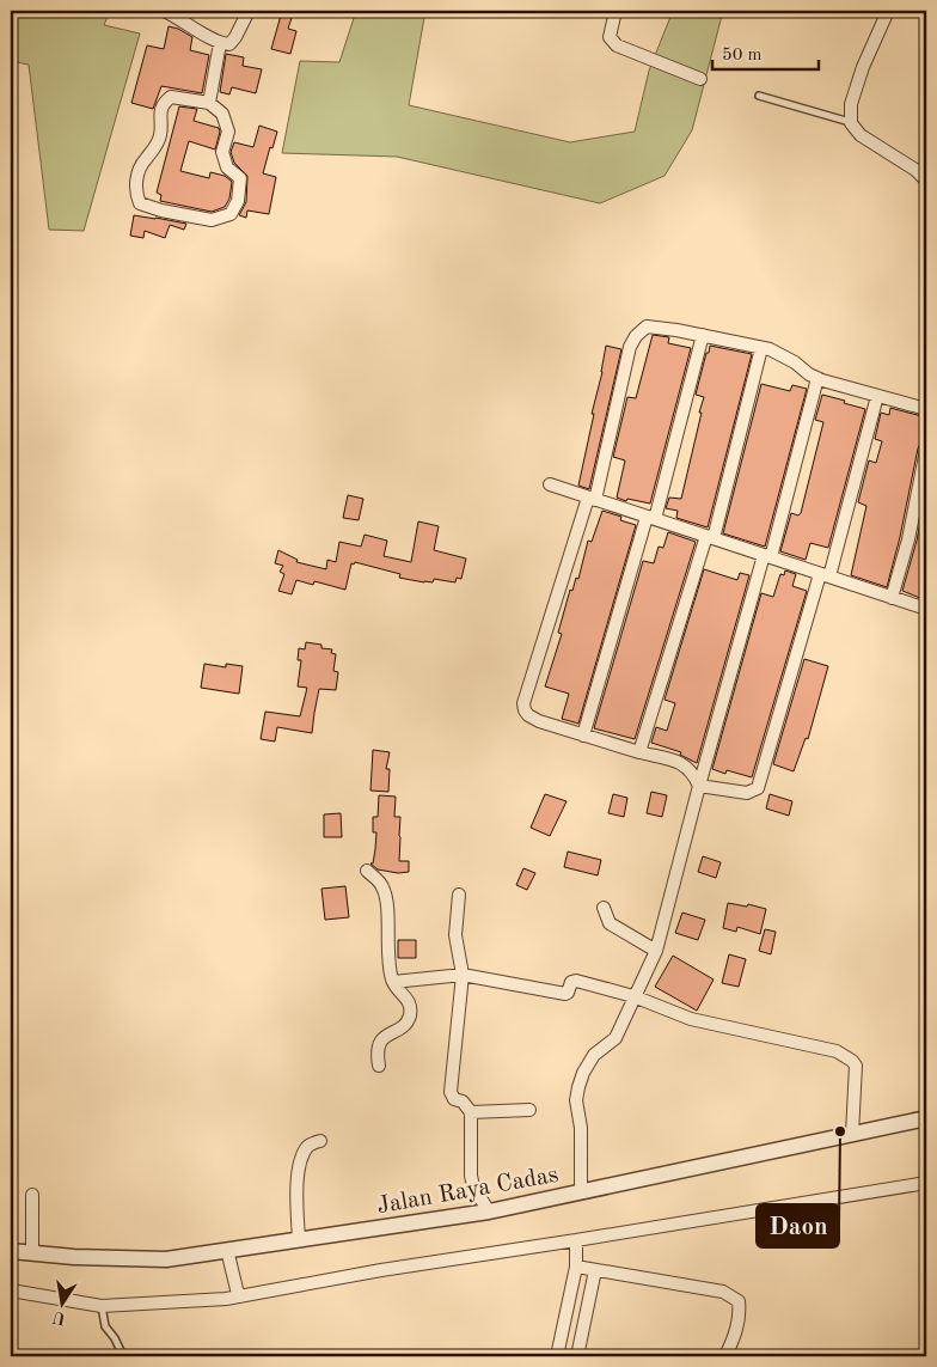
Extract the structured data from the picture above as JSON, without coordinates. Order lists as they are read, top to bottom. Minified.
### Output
{"streets":{"street":["Jalan Raya Cadas"]},"places":["Daon"],"scale_bar":"50 m","north":"bottom"}
